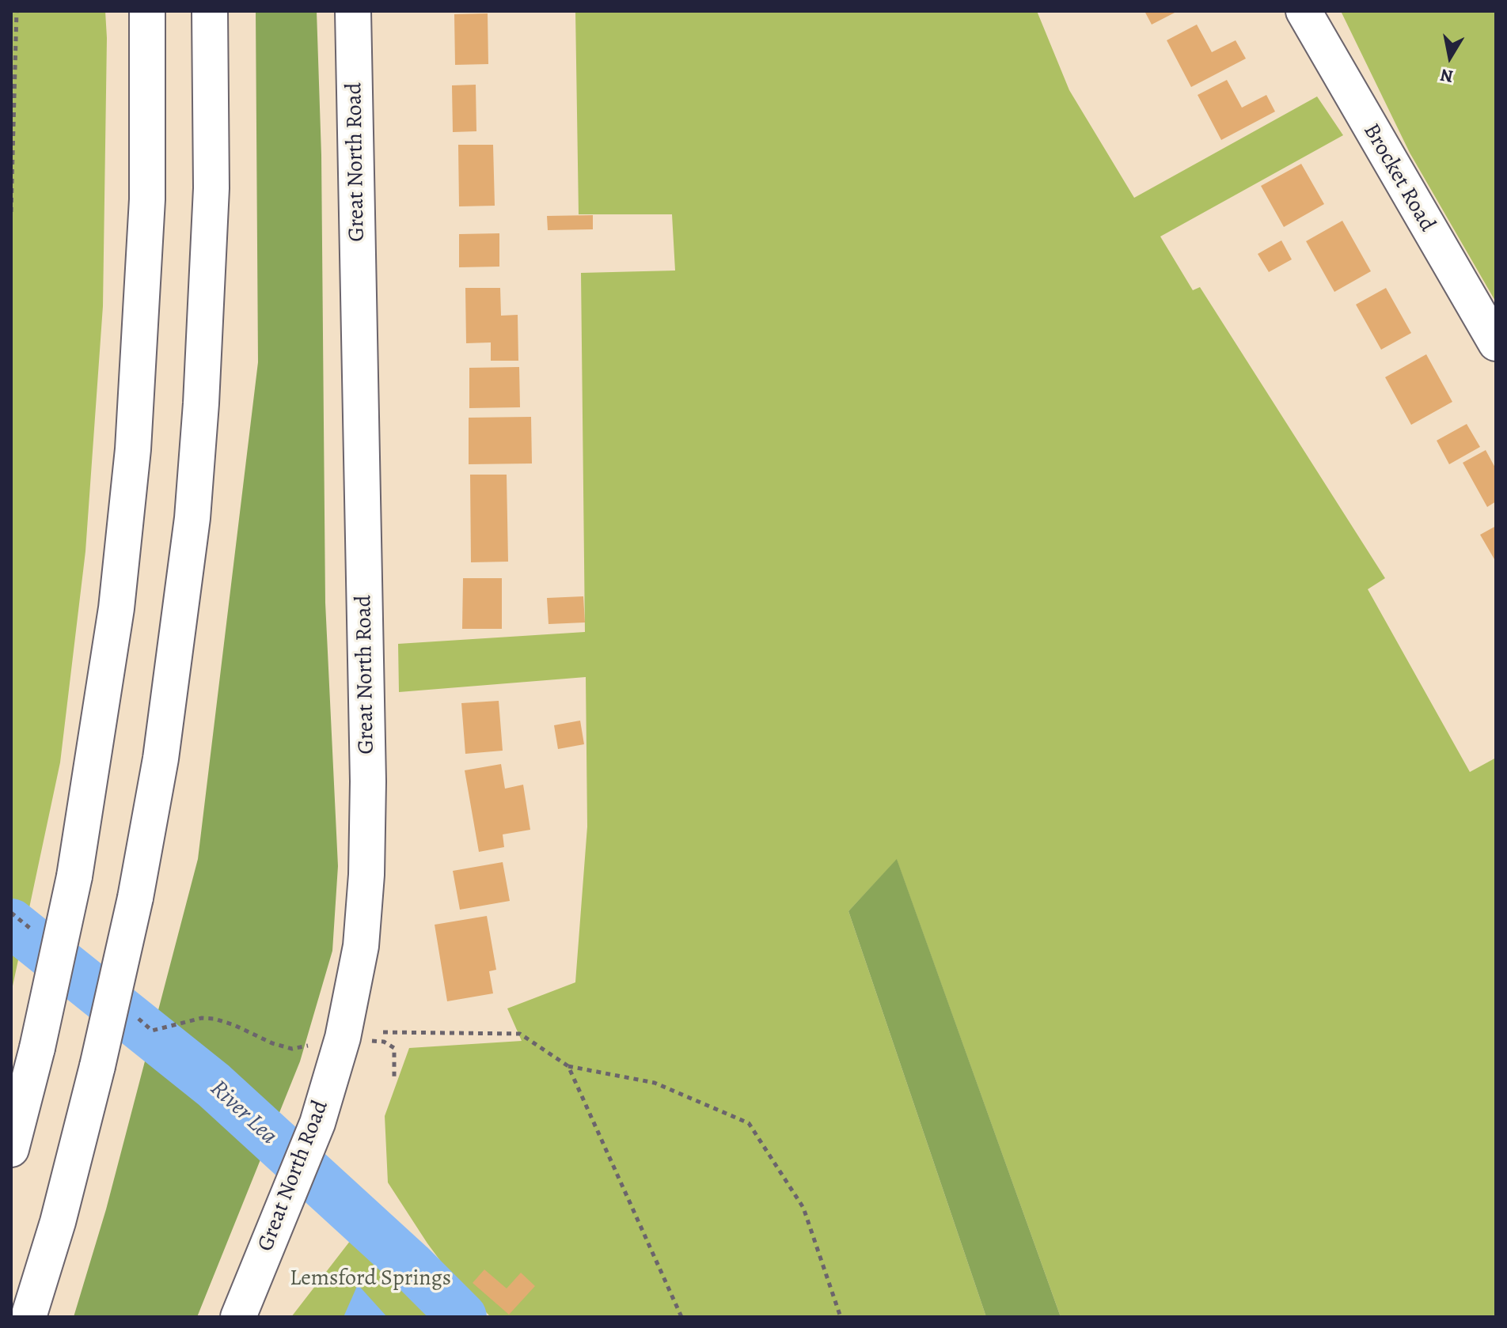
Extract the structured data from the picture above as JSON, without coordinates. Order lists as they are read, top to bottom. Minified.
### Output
{"streets":{"main road":["Great North Road","Brocket Road"]},"water":["River Lea"],"parks":["Lemsford Springs"],"north":"bottom"}
